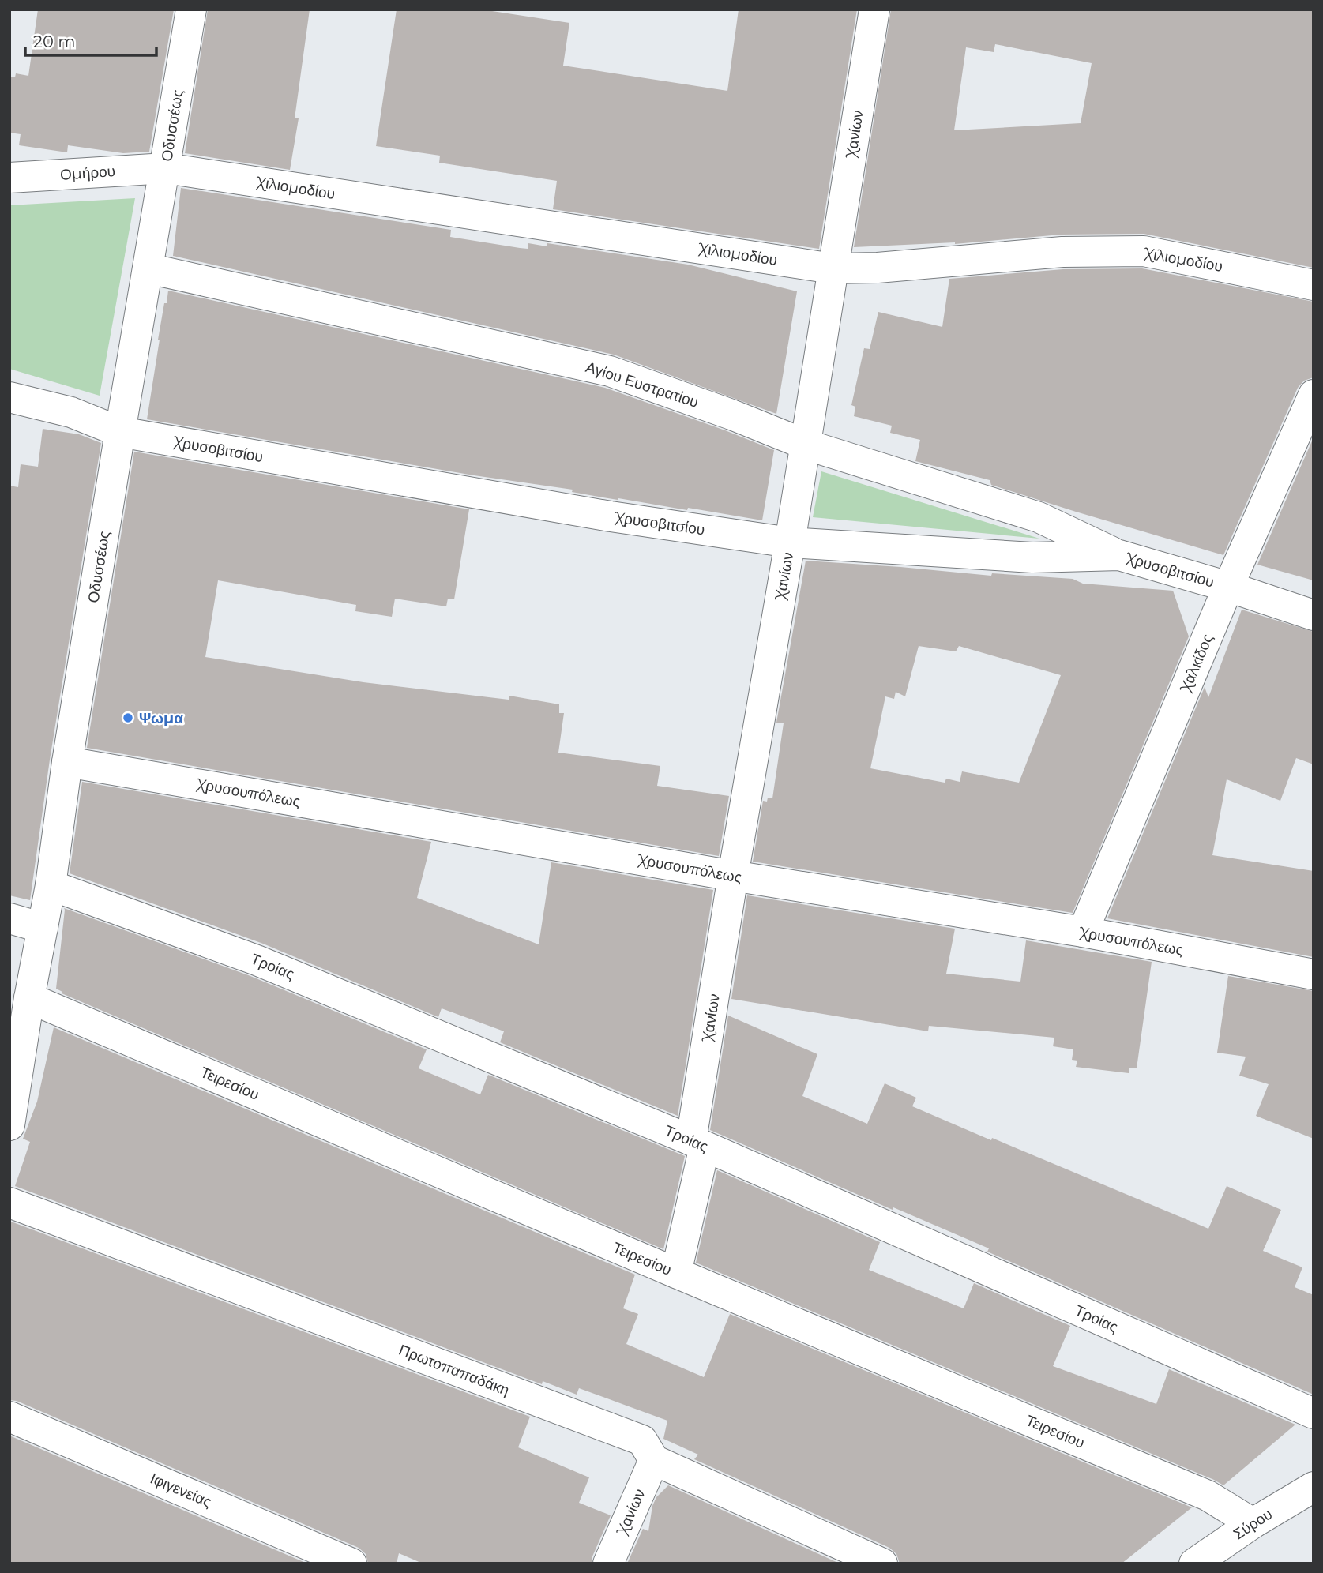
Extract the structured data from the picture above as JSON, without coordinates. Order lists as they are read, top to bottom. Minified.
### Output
{"streets":{"street":["Οδυσσέως","Χανίων","Ομήρου","Χιλιομοδίου","Αγίου Ευστρατίου","Χρυσοβιτσίου","Χαλκίδος","Χρυσουπόλεως","Τροίας","Τειρεσίου","Πρωτοπαπαδάκη","Ιφιγενείας","Σύρου"]},"crossings":[["Οδυσσέως","Ομήρου"],["Οδυσσέως","Χιλιομοδίου"],["Οδυσσέως","Αγίου Ευστρατίου"],["Οδυσσέως","Χρυσοβιτσίου"],["Οδυσσέως","Χρυσουπόλεως"],["Οδυσσέως","Τροίας"],["Οδυσσέως","Τειρεσίου"],["Χανίων","Χιλιομοδίου"],["Χανίων","Αγίου Ευστρατίου"],["Χανίων","Χρυσοβιτσίου"],["Χανίων","Χρυσουπόλεως"],["Χανίων","Τροίας"],["Χανίων","Τειρεσίου"],["Χανίων","Πρωτοπαπαδάκη"],["Ομήρου","Χιλιομοδίου"],["Αγίου Ευστρατίου","Χρυσοβιτσίου"],["Χρυσοβιτσίου","Χαλκίδος"],["Χαλκίδος","Χρυσουπόλεως"],["Τειρεσίου","Σύρου"]],"places":["Ψωμα"],"scale_bar":"20 m"}
